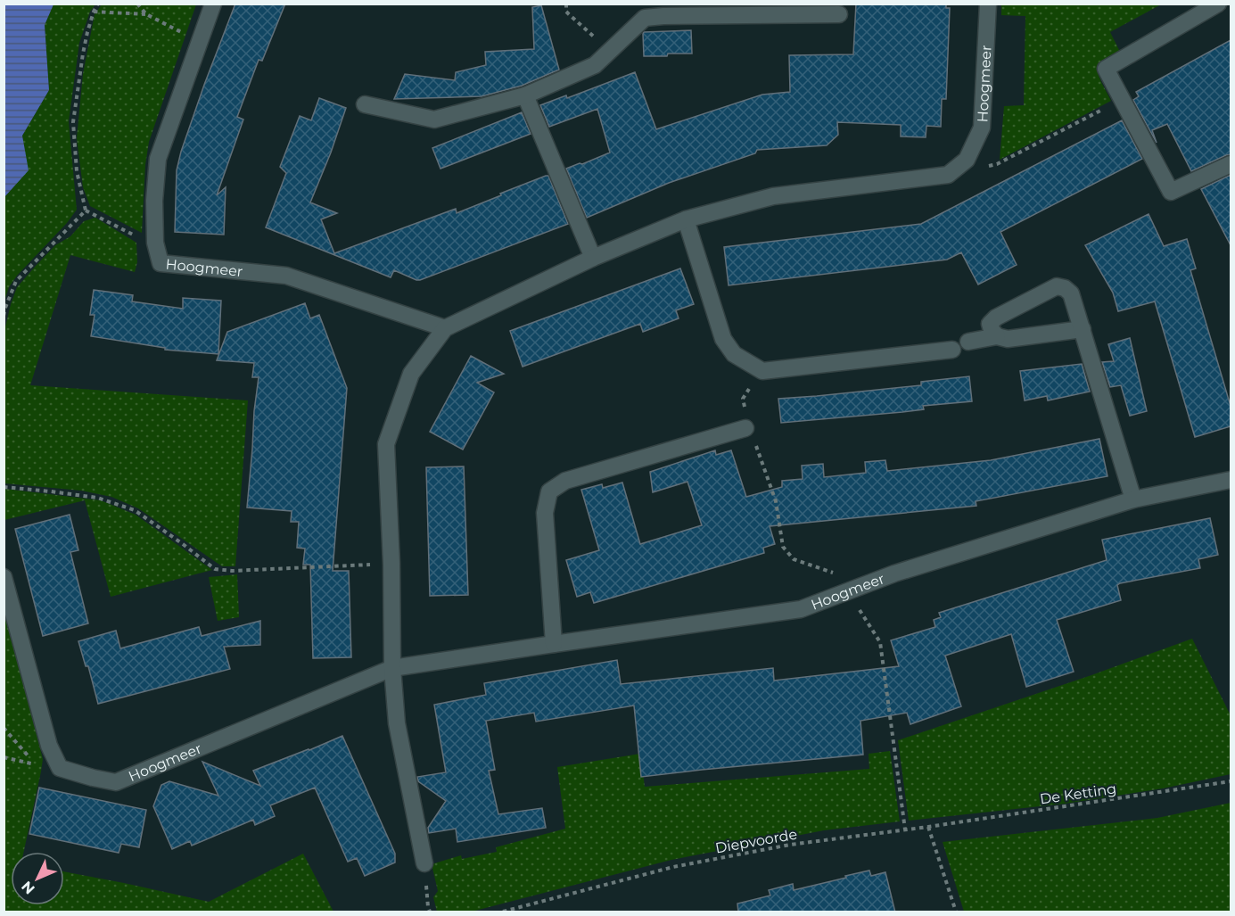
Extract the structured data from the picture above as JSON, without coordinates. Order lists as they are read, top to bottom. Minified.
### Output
{"streets":{"street":["Hoogmeer"],"path":["De Ketting","Diepvoorde"]},"crossings":[["De Ketting","Diepvoorde"]],"north":"bottom left"}
